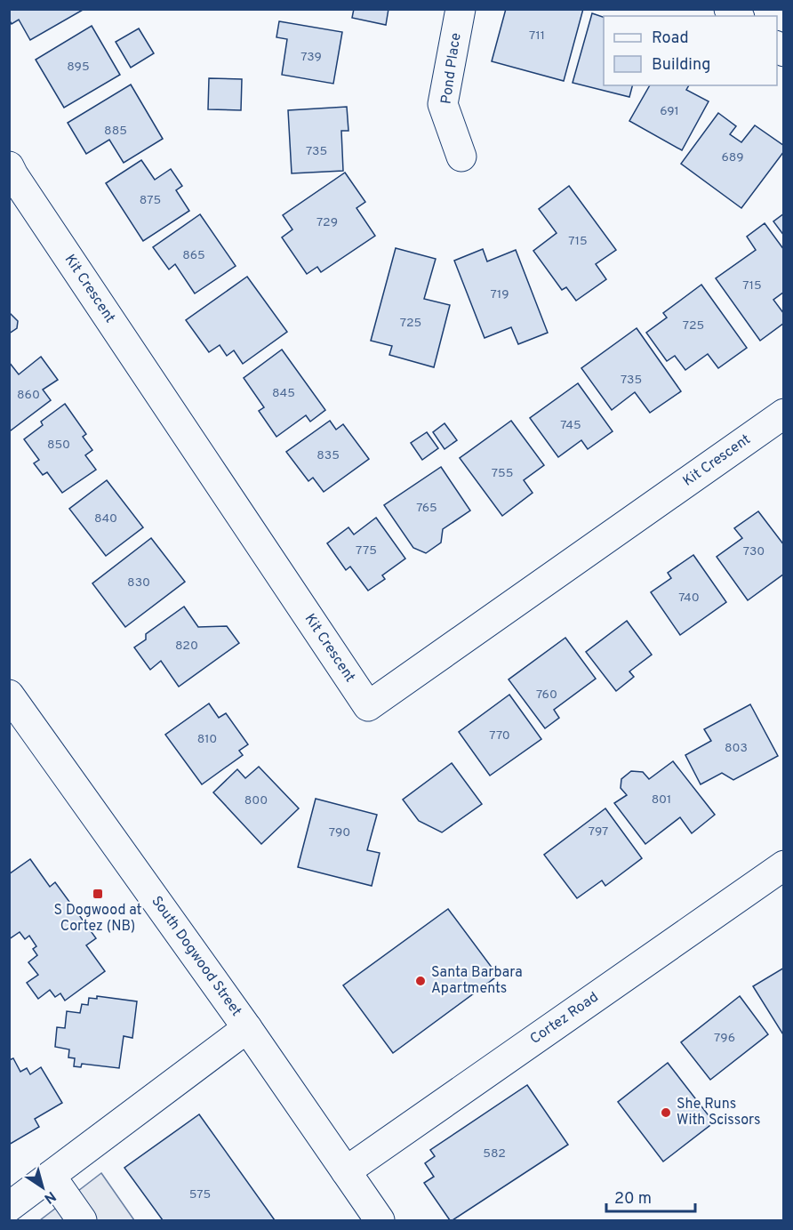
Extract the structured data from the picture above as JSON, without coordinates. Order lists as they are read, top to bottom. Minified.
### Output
{"streets":{"street":["Pond Place","Kit Crescent","South Dogwood Street","Cortez Road"]},"crossings":[["South Dogwood Street","Cortez Road"]],"places":{"transit":["S Dogwood at Cortez (NB)"],"other":["Santa Barbara Apartments","She Runs With Scissors"]},"house_numbers":["711","739","895","691","885","735","689","875","729","715","865","715","719","725","725","735","845","860","745","850","835","755","765","840","775","730","830","740","820","760","770","810","803","801","800","797","790","796","582","575"],"legend":["Road","Building"],"scale_bar":"20 m","north":"bottom right"}
